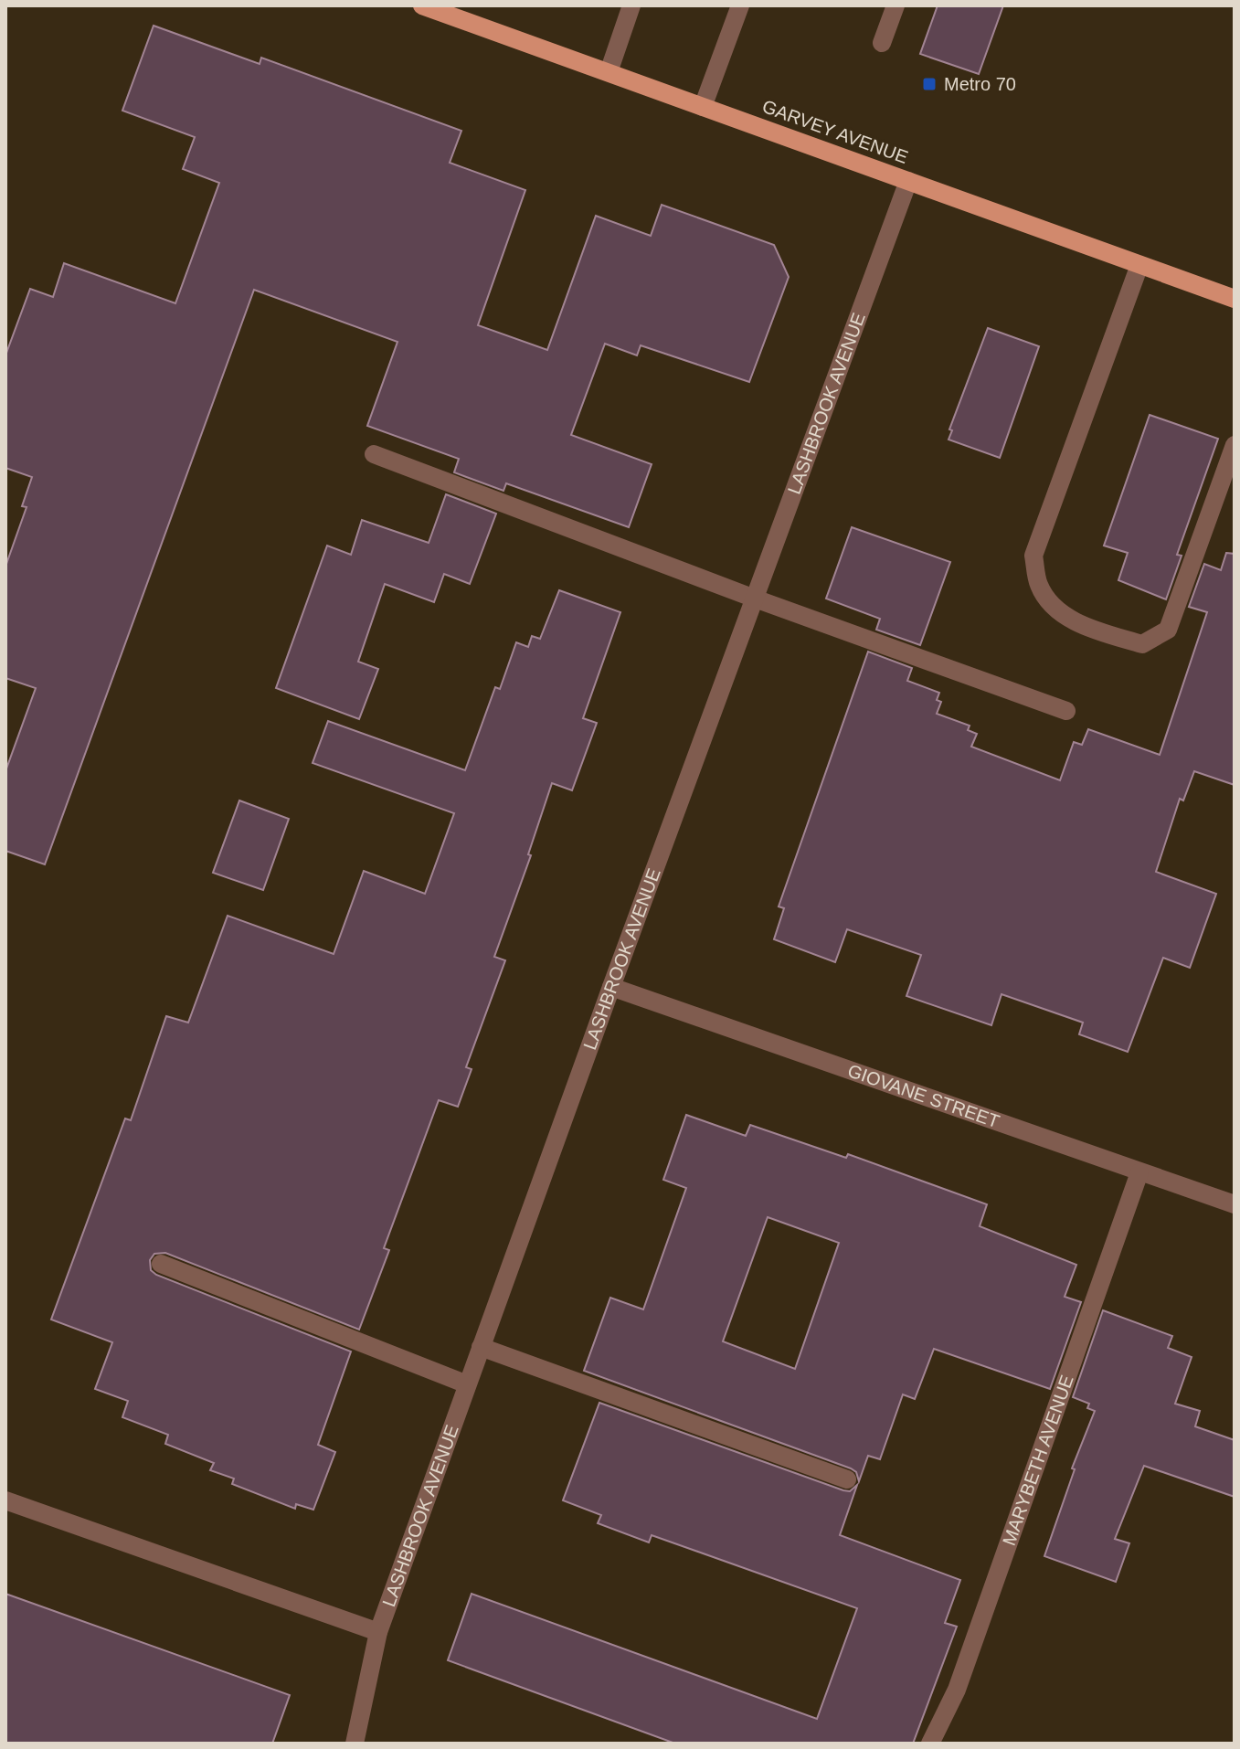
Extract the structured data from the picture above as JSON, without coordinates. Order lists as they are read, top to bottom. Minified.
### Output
{"streets":{"main road":["GARVEY AVENUE"],"street":["LASHBROOK AVENUE","GIOVANE STREET","MARYBETH AVENUE"]},"crossings":[["GARVEY AVENUE","LASHBROOK AVENUE"],["LASHBROOK AVENUE","GIOVANE STREET"],["GIOVANE STREET","MARYBETH AVENUE"]],"places":{"transit":["Metro 70"]}}
